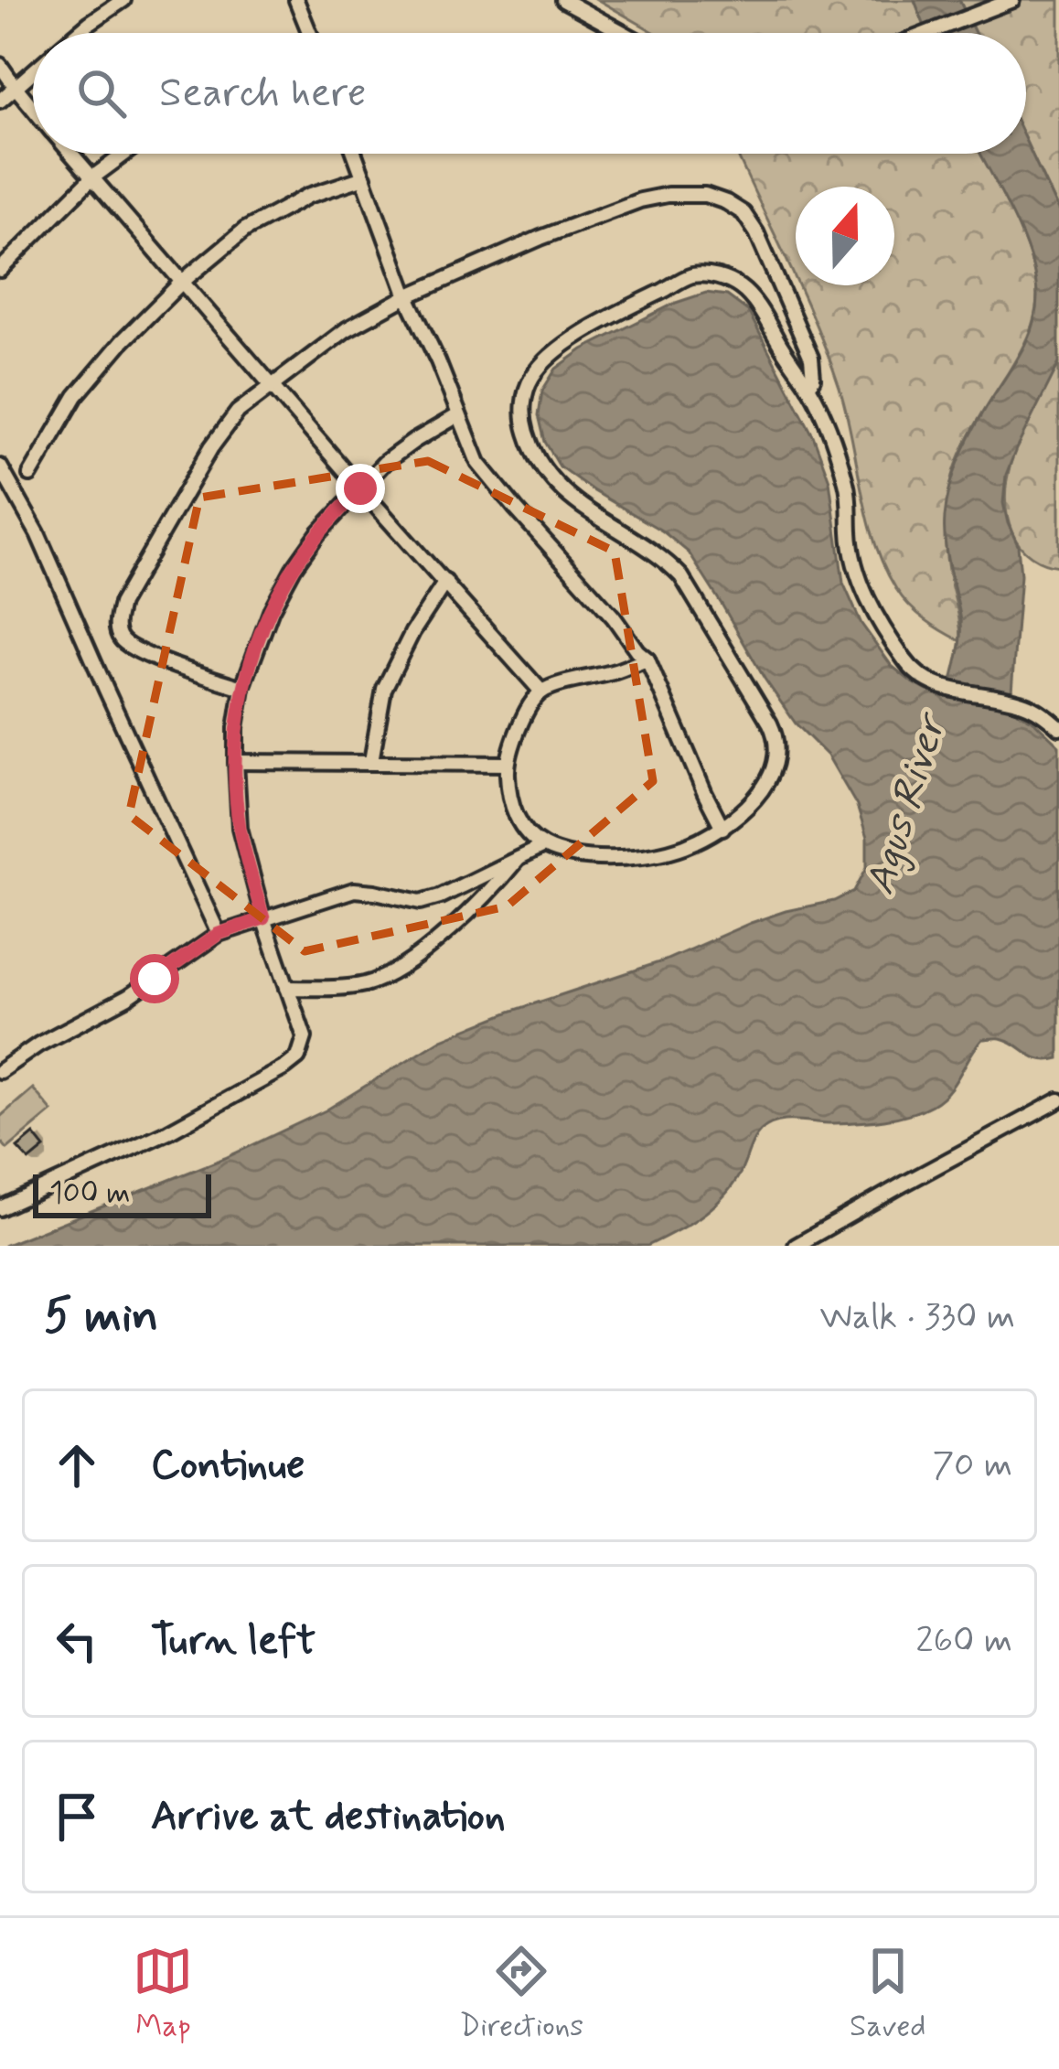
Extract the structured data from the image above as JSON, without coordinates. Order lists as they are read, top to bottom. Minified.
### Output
{"water":["Agus River"],"scale_bar":"100 m","north":"top","page":{"search":"Search here","scale":"100 m","heading":["5 min","Walk · 330 m"],"list":[["Continue","70 m"],["Turn left","260 m"],"Arrive at destination"],"nav":["Map","Directions","Saved"]}}
